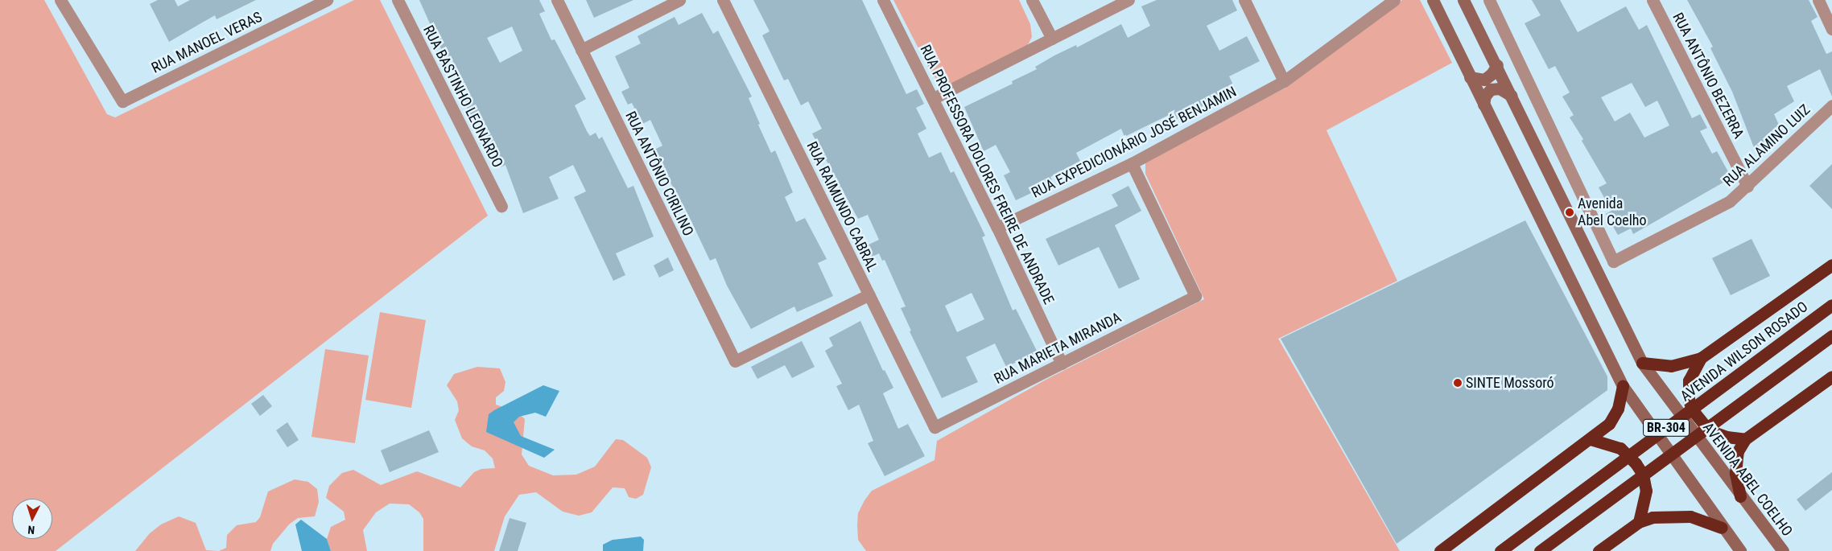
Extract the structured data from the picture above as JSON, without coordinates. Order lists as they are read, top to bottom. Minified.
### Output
{"streets":{"highway":["AVENIDA WILSON ROSADO","BR-304"],"street":["RUA MANOEL VERAS","RUA ANTÔNIO BEZERRA","RUA BASTINHO LEONARDO","RUA EXPEDICIONÁRIO JOSÉ BENJAMIN","RUA ALAMINO LUIZ","RUA ANTÔNIO CIRILINO","RUA PROFESSORA DOLORES FREIRE DE ANDRADE","RUA RAIMUNDO CABRAL","RUA MARIETA MIRANDA","AVENIDA ABEL COELHO"]},"crossings":[["RUA ANTÔNIO BEZERRA","RUA ALAMINO LUIZ"],["RUA EXPEDICIONÁRIO JOSÉ BENJAMIN","RUA PROFESSORA DOLORES FREIRE DE ANDRADE"],["RUA EXPEDICIONÁRIO JOSÉ BENJAMIN","RUA MARIETA MIRANDA"],["RUA ANTÔNIO CIRILINO","RUA RAIMUNDO CABRAL"],["RUA PROFESSORA DOLORES FREIRE DE ANDRADE","RUA MARIETA MIRANDA"],["RUA RAIMUNDO CABRAL","RUA MARIETA MIRANDA"]],"places":["Avenida Abel Coelho","SINTE Mossoró"],"north":"bottom"}
